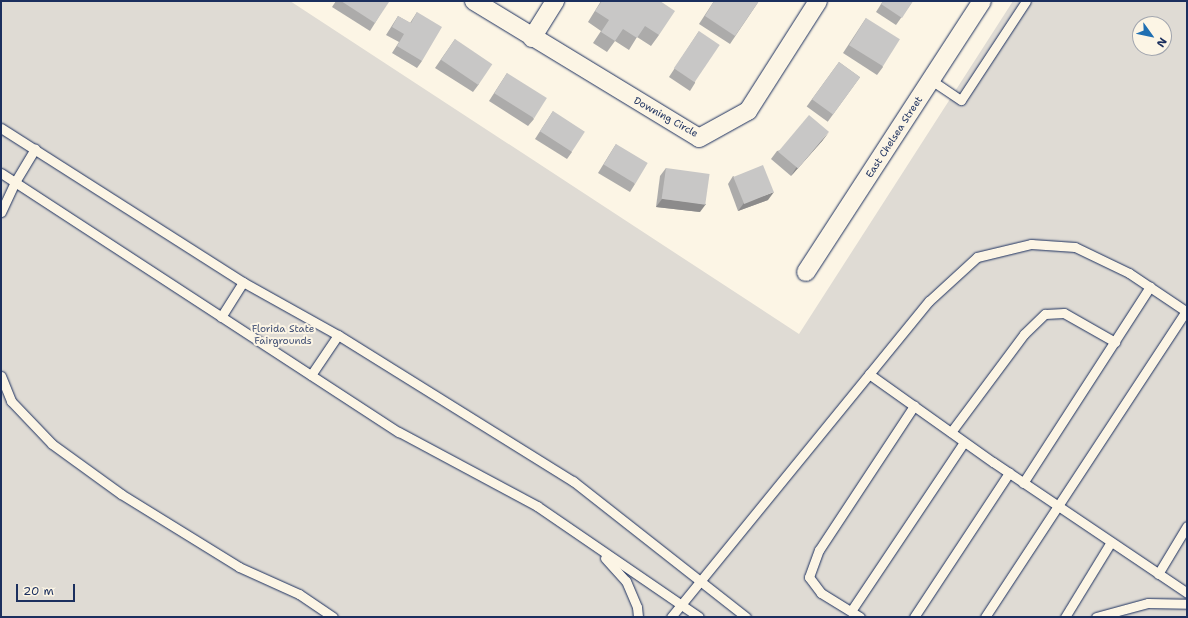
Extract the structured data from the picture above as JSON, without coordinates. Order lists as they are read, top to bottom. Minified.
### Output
{"streets":{"street":["Downing Circle","East Chelsea Street"]},"parks":["Florida State Fairgrounds"],"scale_bar":"20 m","north":"bottom right"}
